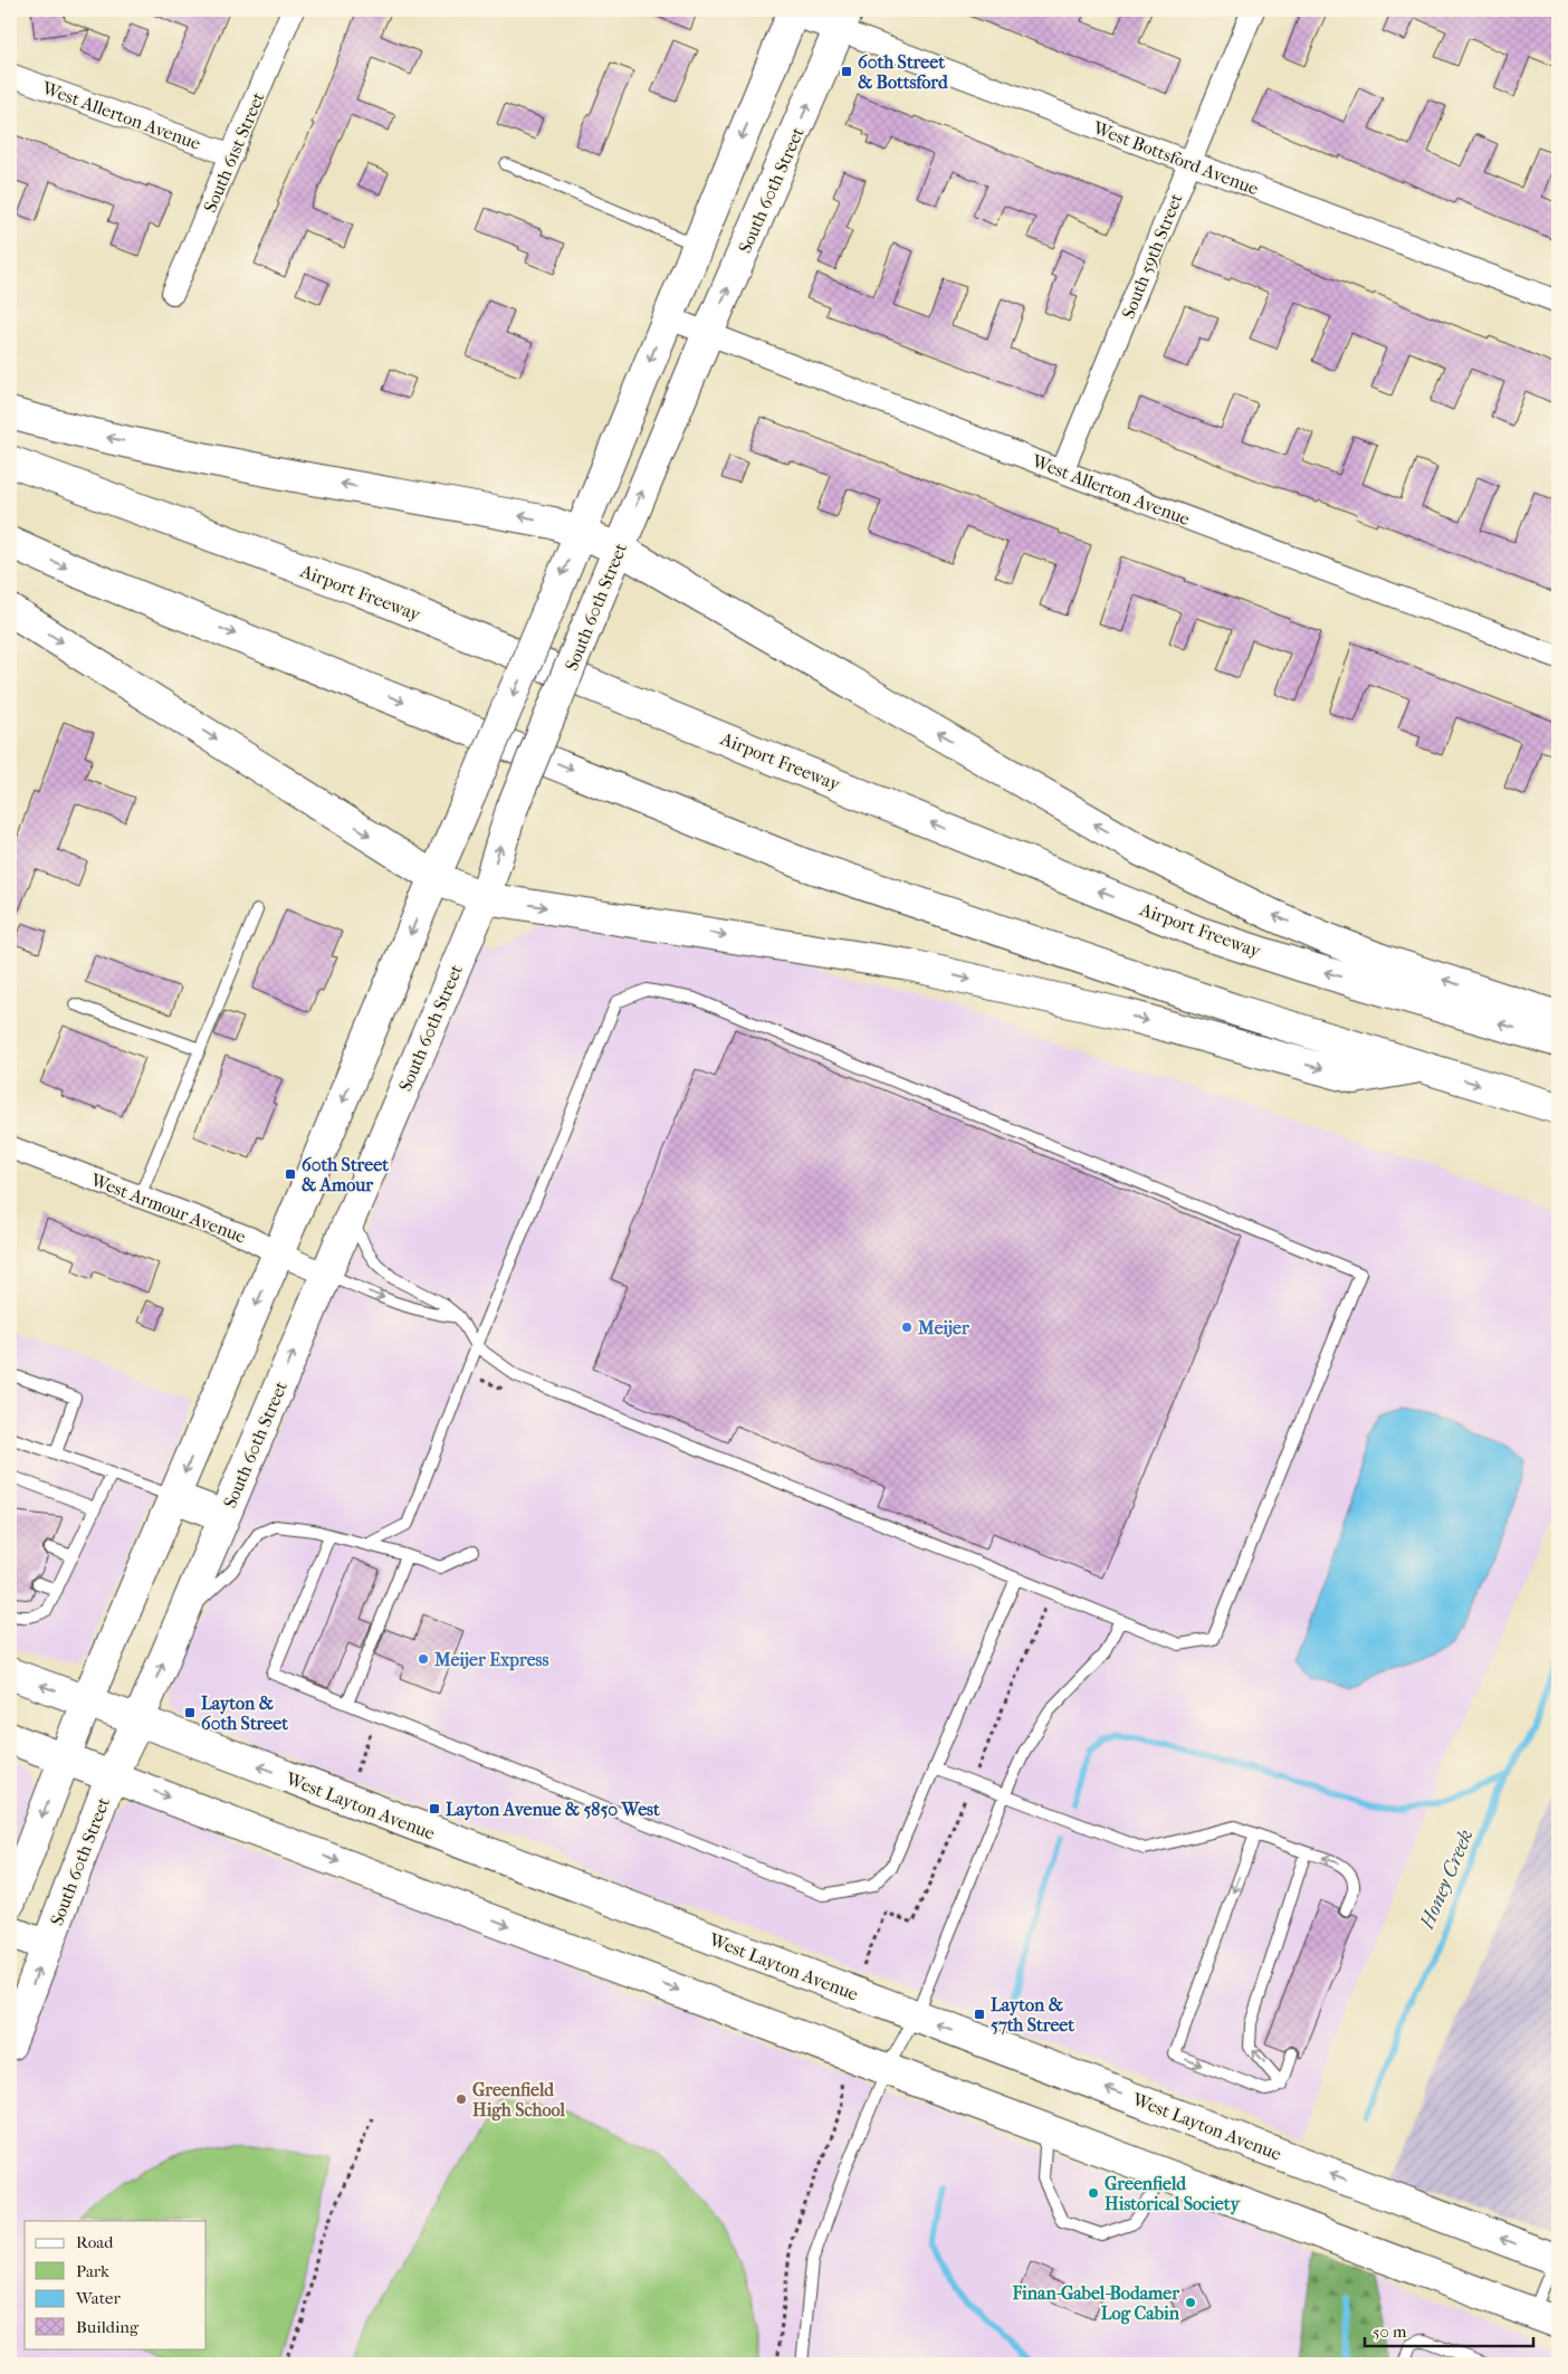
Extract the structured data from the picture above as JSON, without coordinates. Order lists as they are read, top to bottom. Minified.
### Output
{"streets":{"main road":["South 60th Street","Airport Freeway","West Layton Avenue"],"street":["West Allerton Avenue","South 61st Street","West Bottsford Avenue","South 59th Street","West Armour Avenue"]},"crossings":[["West Allerton Avenue","South 61st Street"],["West Allerton Avenue","South 60th Street"],["West Allerton Avenue","South 59th Street"],["West Bottsford Avenue","South 60th Street"],["West Bottsford Avenue","South 59th Street"],["South 60th Street","West Armour Avenue"],["South 60th Street","West Layton Avenue"]],"water":["Honey Creek"],"places":{"transit":["60th Street & Bottsford","60th Street & Amour","Layton & 60th Street","Layton Avenue & 5850 West","Layton & 57th Street"],"other":["Meijer","Meijer Express","Greenfield High School","Greenfield Historical Society","Finan-Gabel-Bodamer Log Cabin"]},"legend":["Road","Park","Water","Building"],"scale_bar":"50 m"}
